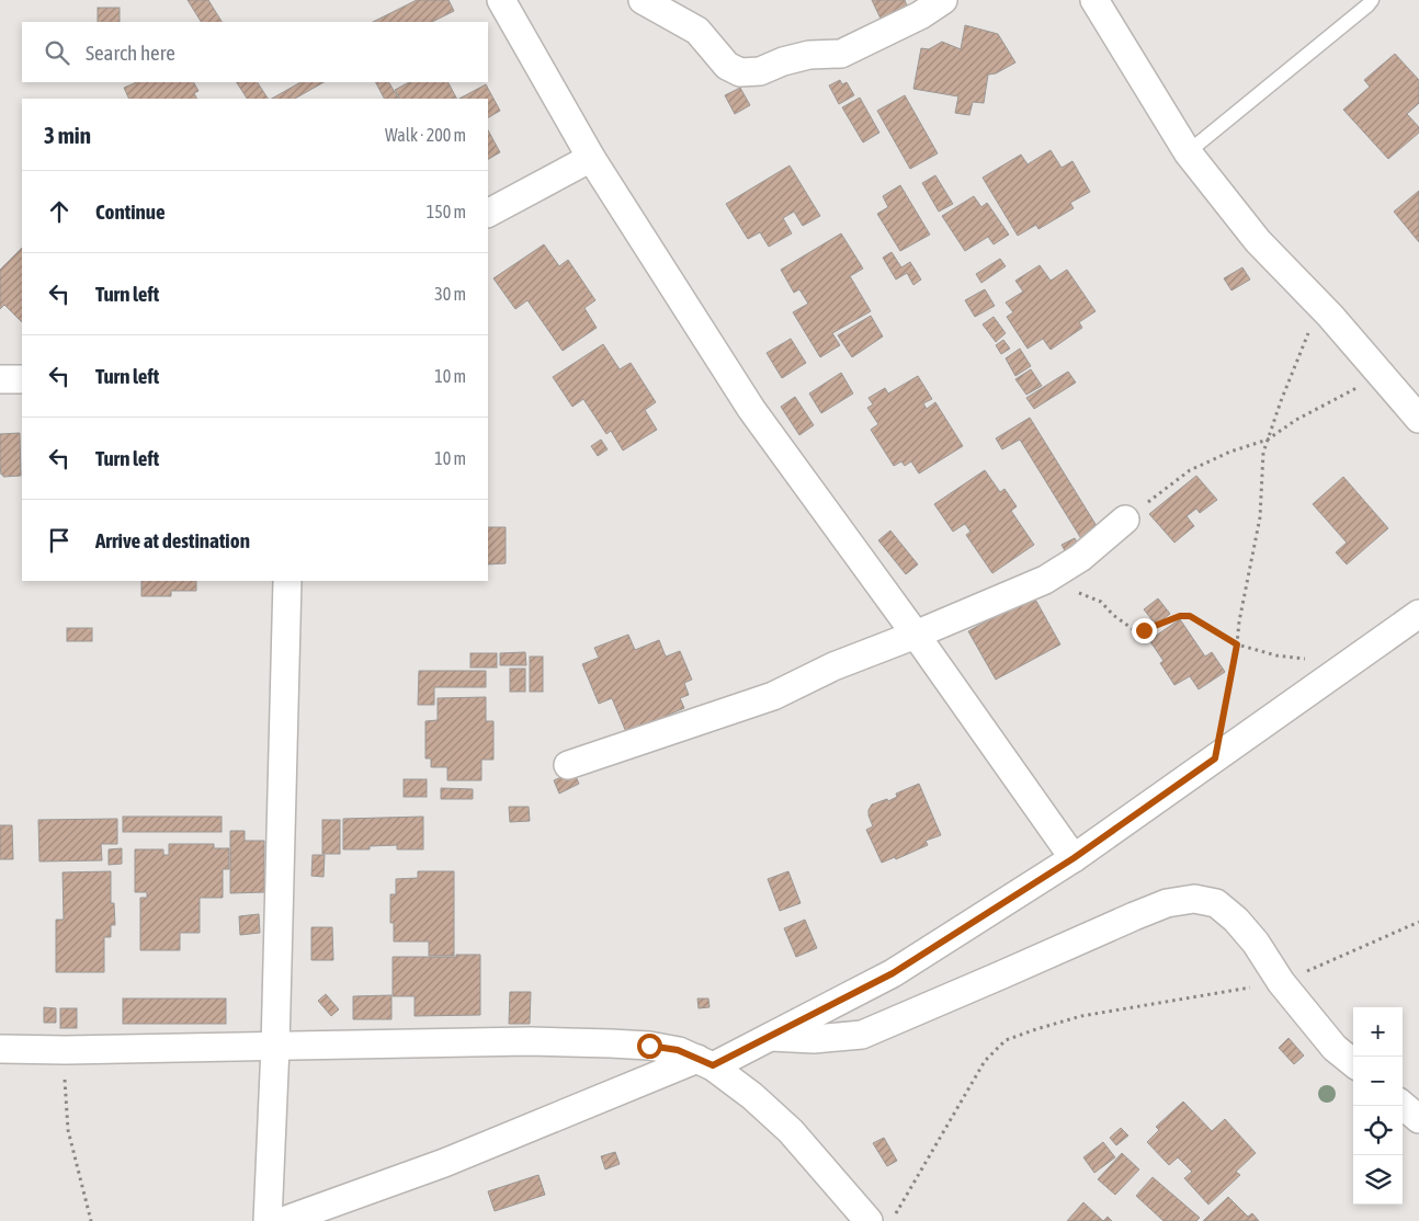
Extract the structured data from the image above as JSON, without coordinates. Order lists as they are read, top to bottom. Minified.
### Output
{"page":{"search":"Search here","heading":["3 min","Walk · 200 m"],"list":[["Continue","150 m"],["Turn left","30 m"],["Turn left","10 m"],["Turn left","10 m"],"Arrive at destination"],"map_buttons":["+","−"]}}
